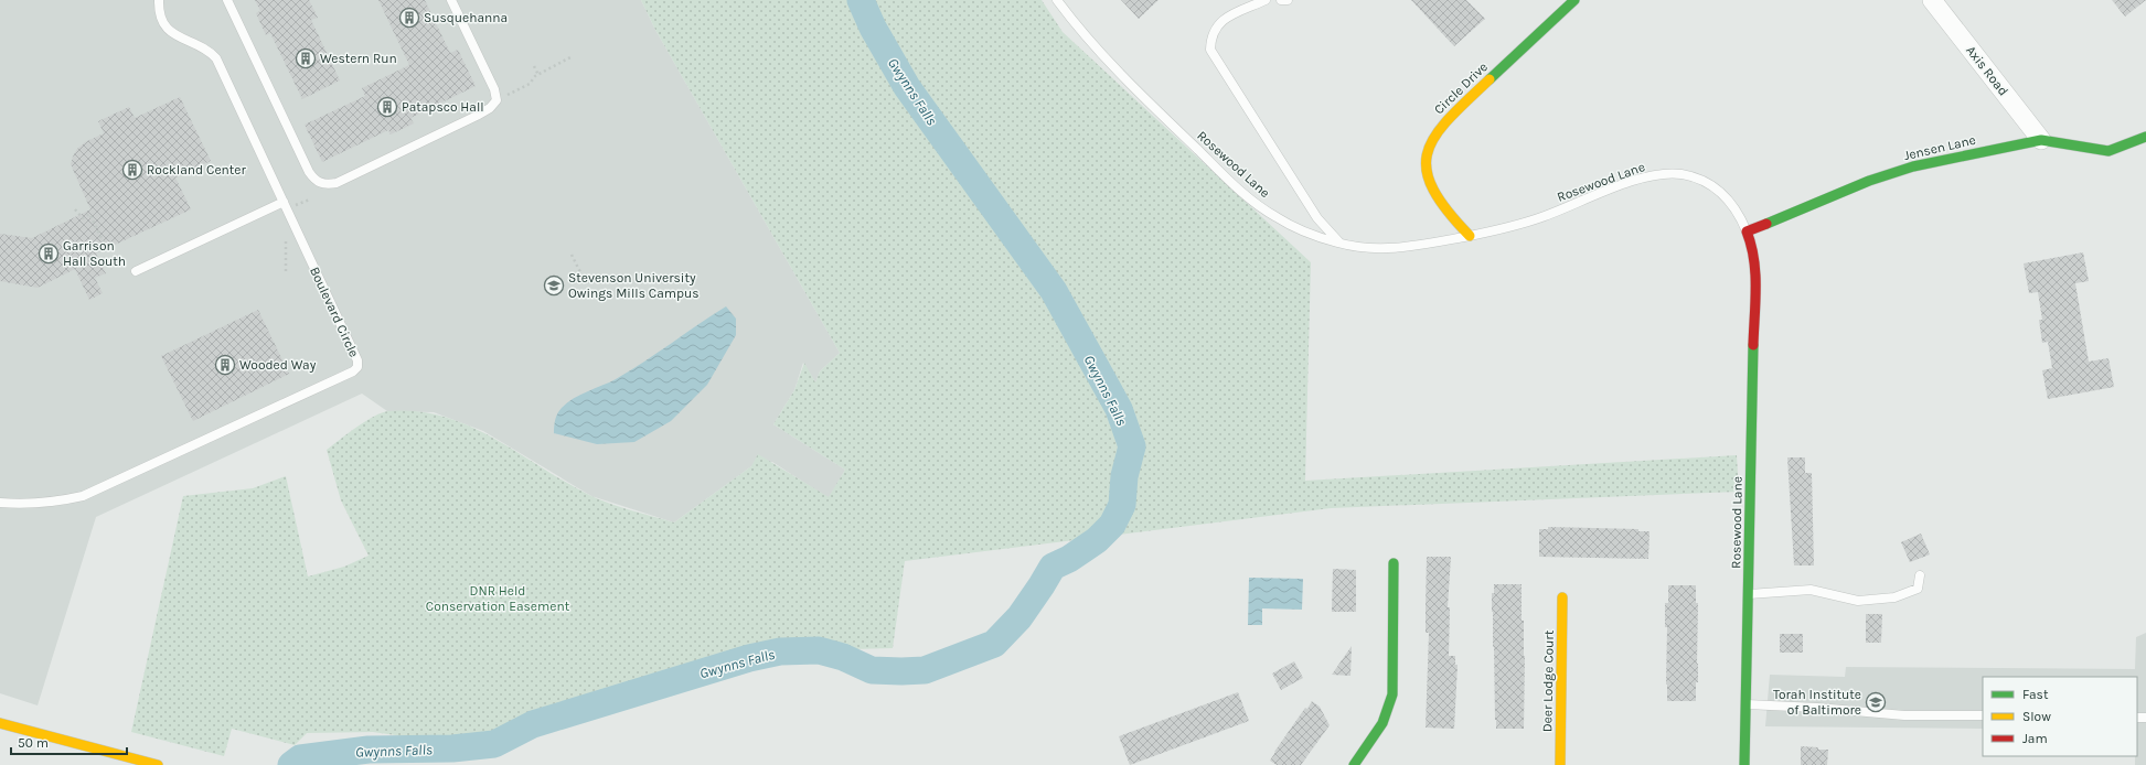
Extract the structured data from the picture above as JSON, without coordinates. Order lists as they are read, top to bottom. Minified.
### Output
{"streets":{"street":["Axis Road","Circle Drive","Jensen Lane","Rosewood Lane","Deer Lodge Court"],"lane":["Boulevard Circle"]},"crossings":[["Axis Road","Jensen Lane"],["Circle Drive","Rosewood Lane"],["Jensen Lane","Rosewood Lane"]],"water":["Gwynns Falls"],"parks":["DNR Held Conservation Easement"],"places":{"building":["Susquehanna","Western Run","Patapsco Hall","Rockland Center","Garrison Hall South","Wooded Way"],"school or university":["Stevenson University Owings Mills Campus","Torah Institute of Baltimore"]},"legend":["Fast","Slow","Jam"],"scale_bar":"50 m"}
